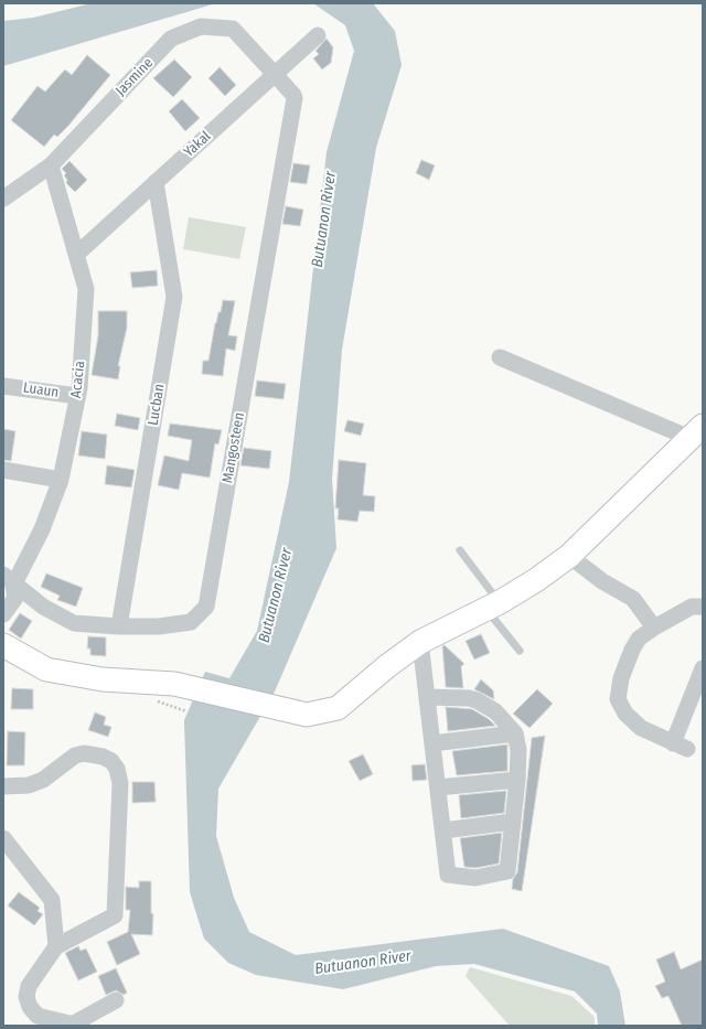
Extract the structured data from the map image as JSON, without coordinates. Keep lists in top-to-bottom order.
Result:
{
  "streets": {
    "street": [
      "Jasmine",
      "Yakal",
      "Acacia",
      "Luaun",
      "Lucban",
      "Mangosteen"
    ]
  },
  "crossings": [
    ["Jasmine", "Yakal"],
    ["Jasmine", "Acacia"],
    ["Jasmine", "Mangosteen"],
    ["Yakal", "Acacia"],
    ["Yakal", "Lucban"],
    ["Yakal", "Mangosteen"],
    ["Acacia", "Luaun"],
    ["Acacia", "Mangosteen"],
    ["Lucban", "Mangosteen"]
  ],
  "water": ["Butuanon River"]
}
